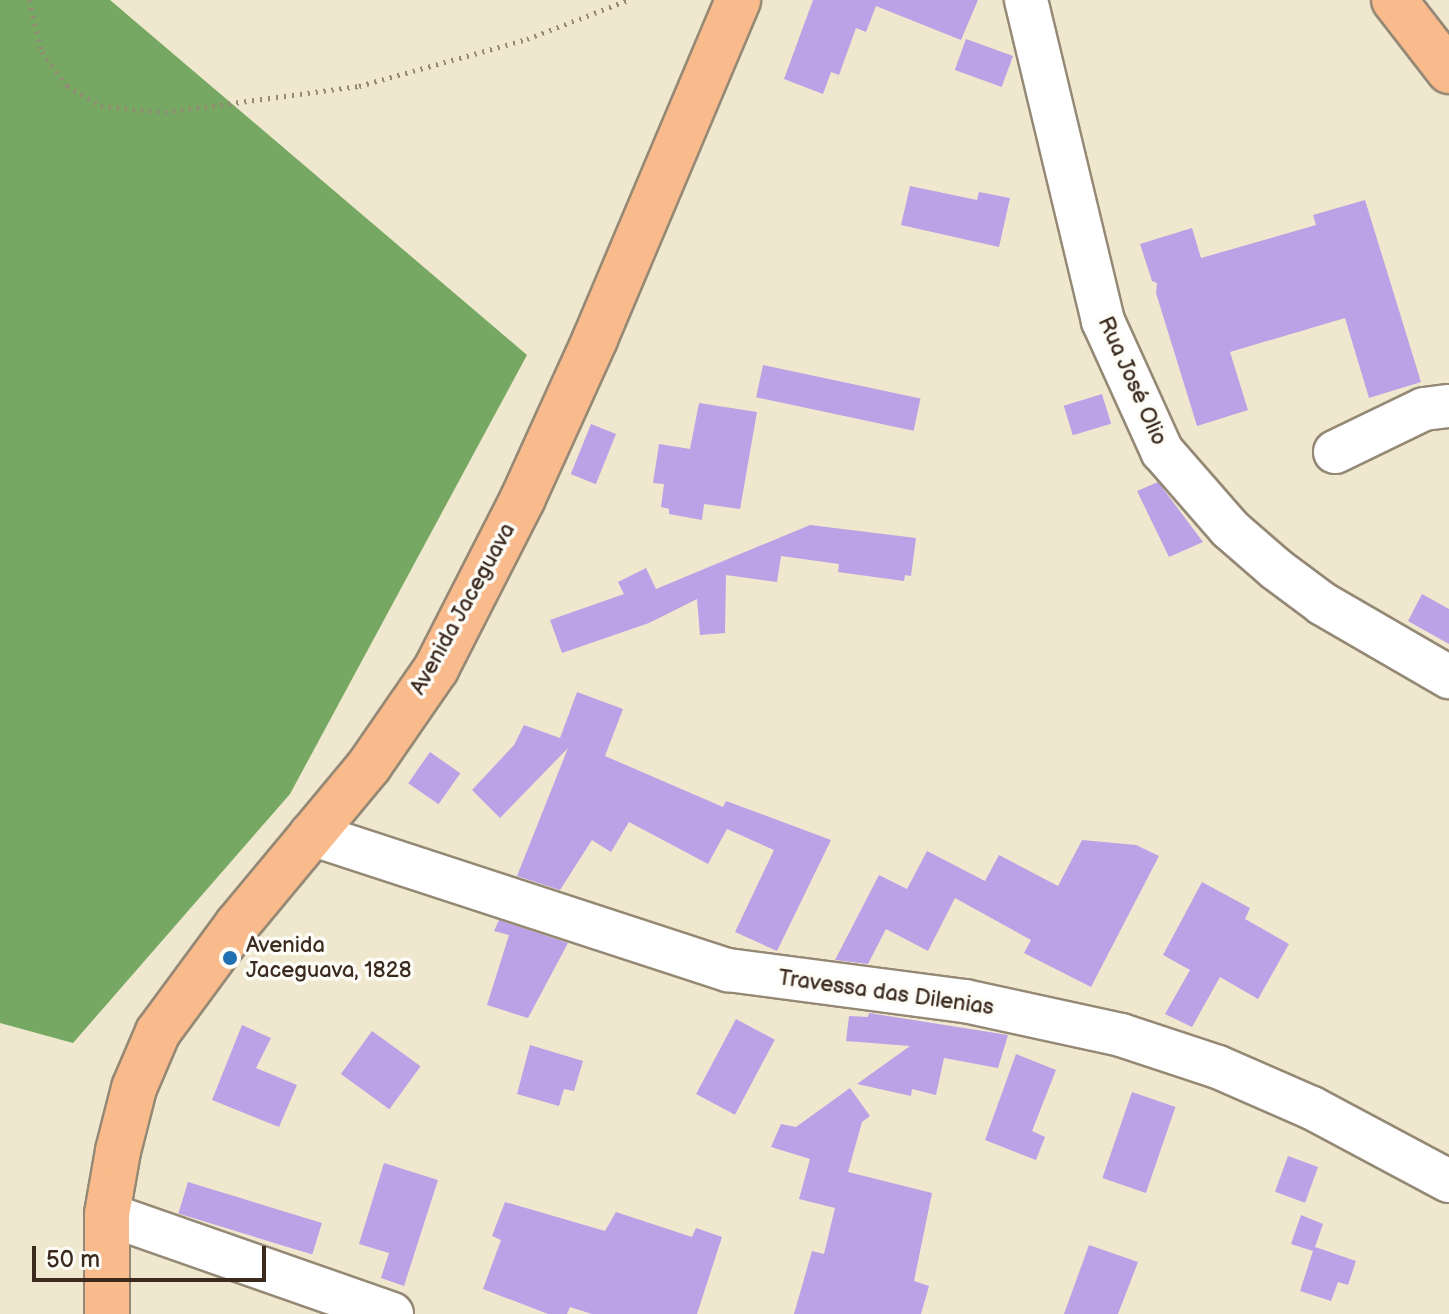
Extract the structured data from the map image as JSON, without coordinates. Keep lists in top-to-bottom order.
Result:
{
  "streets": {
    "main road": ["Avenida Jaceguava"],
    "street": ["Rua José Olio", "Travessa das Dilenias"]
  },
  "crossings": [
    ["Avenida Jaceguava", "Travessa das Dilenias"]
  ],
  "places": ["Avenida Jaceguava, 1828"],
  "scale_bar": "50 m"
}
